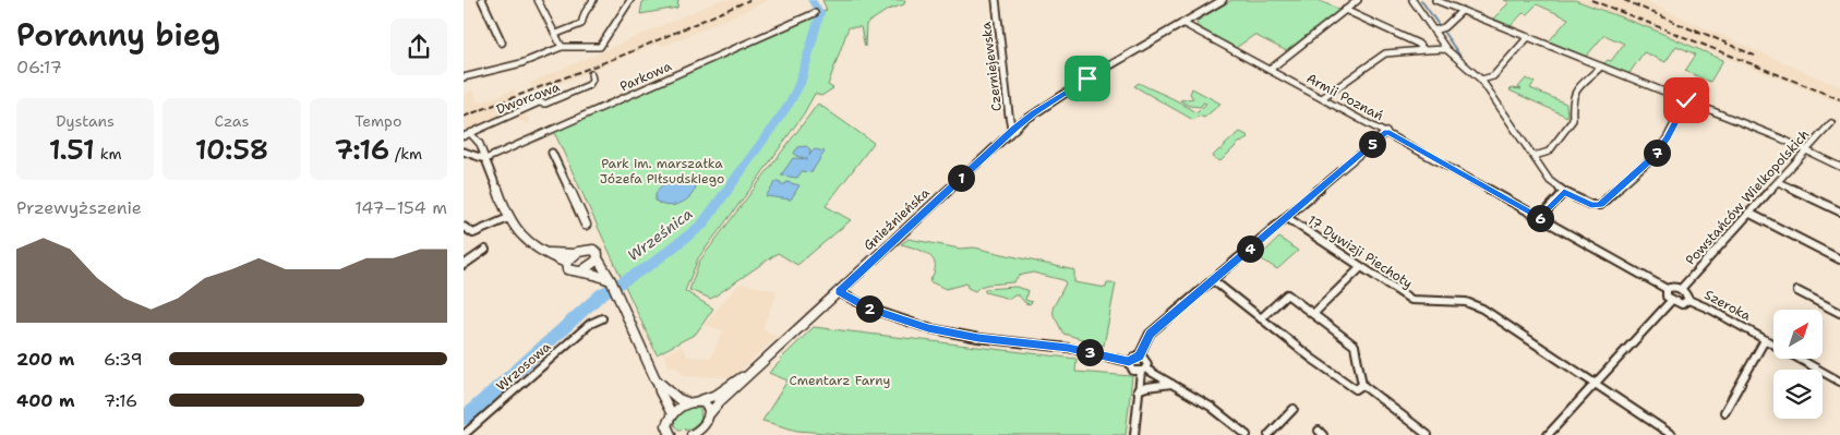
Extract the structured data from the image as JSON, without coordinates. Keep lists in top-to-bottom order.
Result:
{
  "streets": {
    "street": [
      "Czerniejewska",
      "Parkowa",
      "Armii Poznań",
      "Dworcowa",
      "Powstańców Wielkopolskich",
      "Gnieźnieńska",
      "17 Dywizji Piechoty",
      "Szeroka",
      "Wrzosowa"
    ]
  },
  "crossings": [
    ["Czerniejewska", "Gnieźnieńska"],
    ["Armii Poznań", "Powstańców Wielkopolskich"],
    ["Armii Poznań", "Gnieźnieńska"],
    ["Armii Poznań", "Szeroka"],
    ["Powstańców Wielkopolskich", "Szeroka"]
  ],
  "water": ["Wrześnica"],
  "parks": ["Park im. marszałka Józefa Piłsudskiego", "Cmentarz Farny"],
  "north": "top right",
  "page": {
    "heading": ["Poranny bieg", "06:17"],
    "stats": [
      ["Dystans", "1.51 km"],
      ["Czas", "10:58"],
      ["Tempo", "7:16 /km"]
    ],
    "pins": [
      "5",
      "7",
      "1",
      "6",
      "4",
      "2",
      "3"
    ],
    "chart": ["Przewyższenie", "147–154 m"],
    "list": [
      {
        "name": "200 m",
        "note": "6:39"
      },
      {
        "name": "400 m",
        "note": "7:16"
      }
    ]
  }
}
